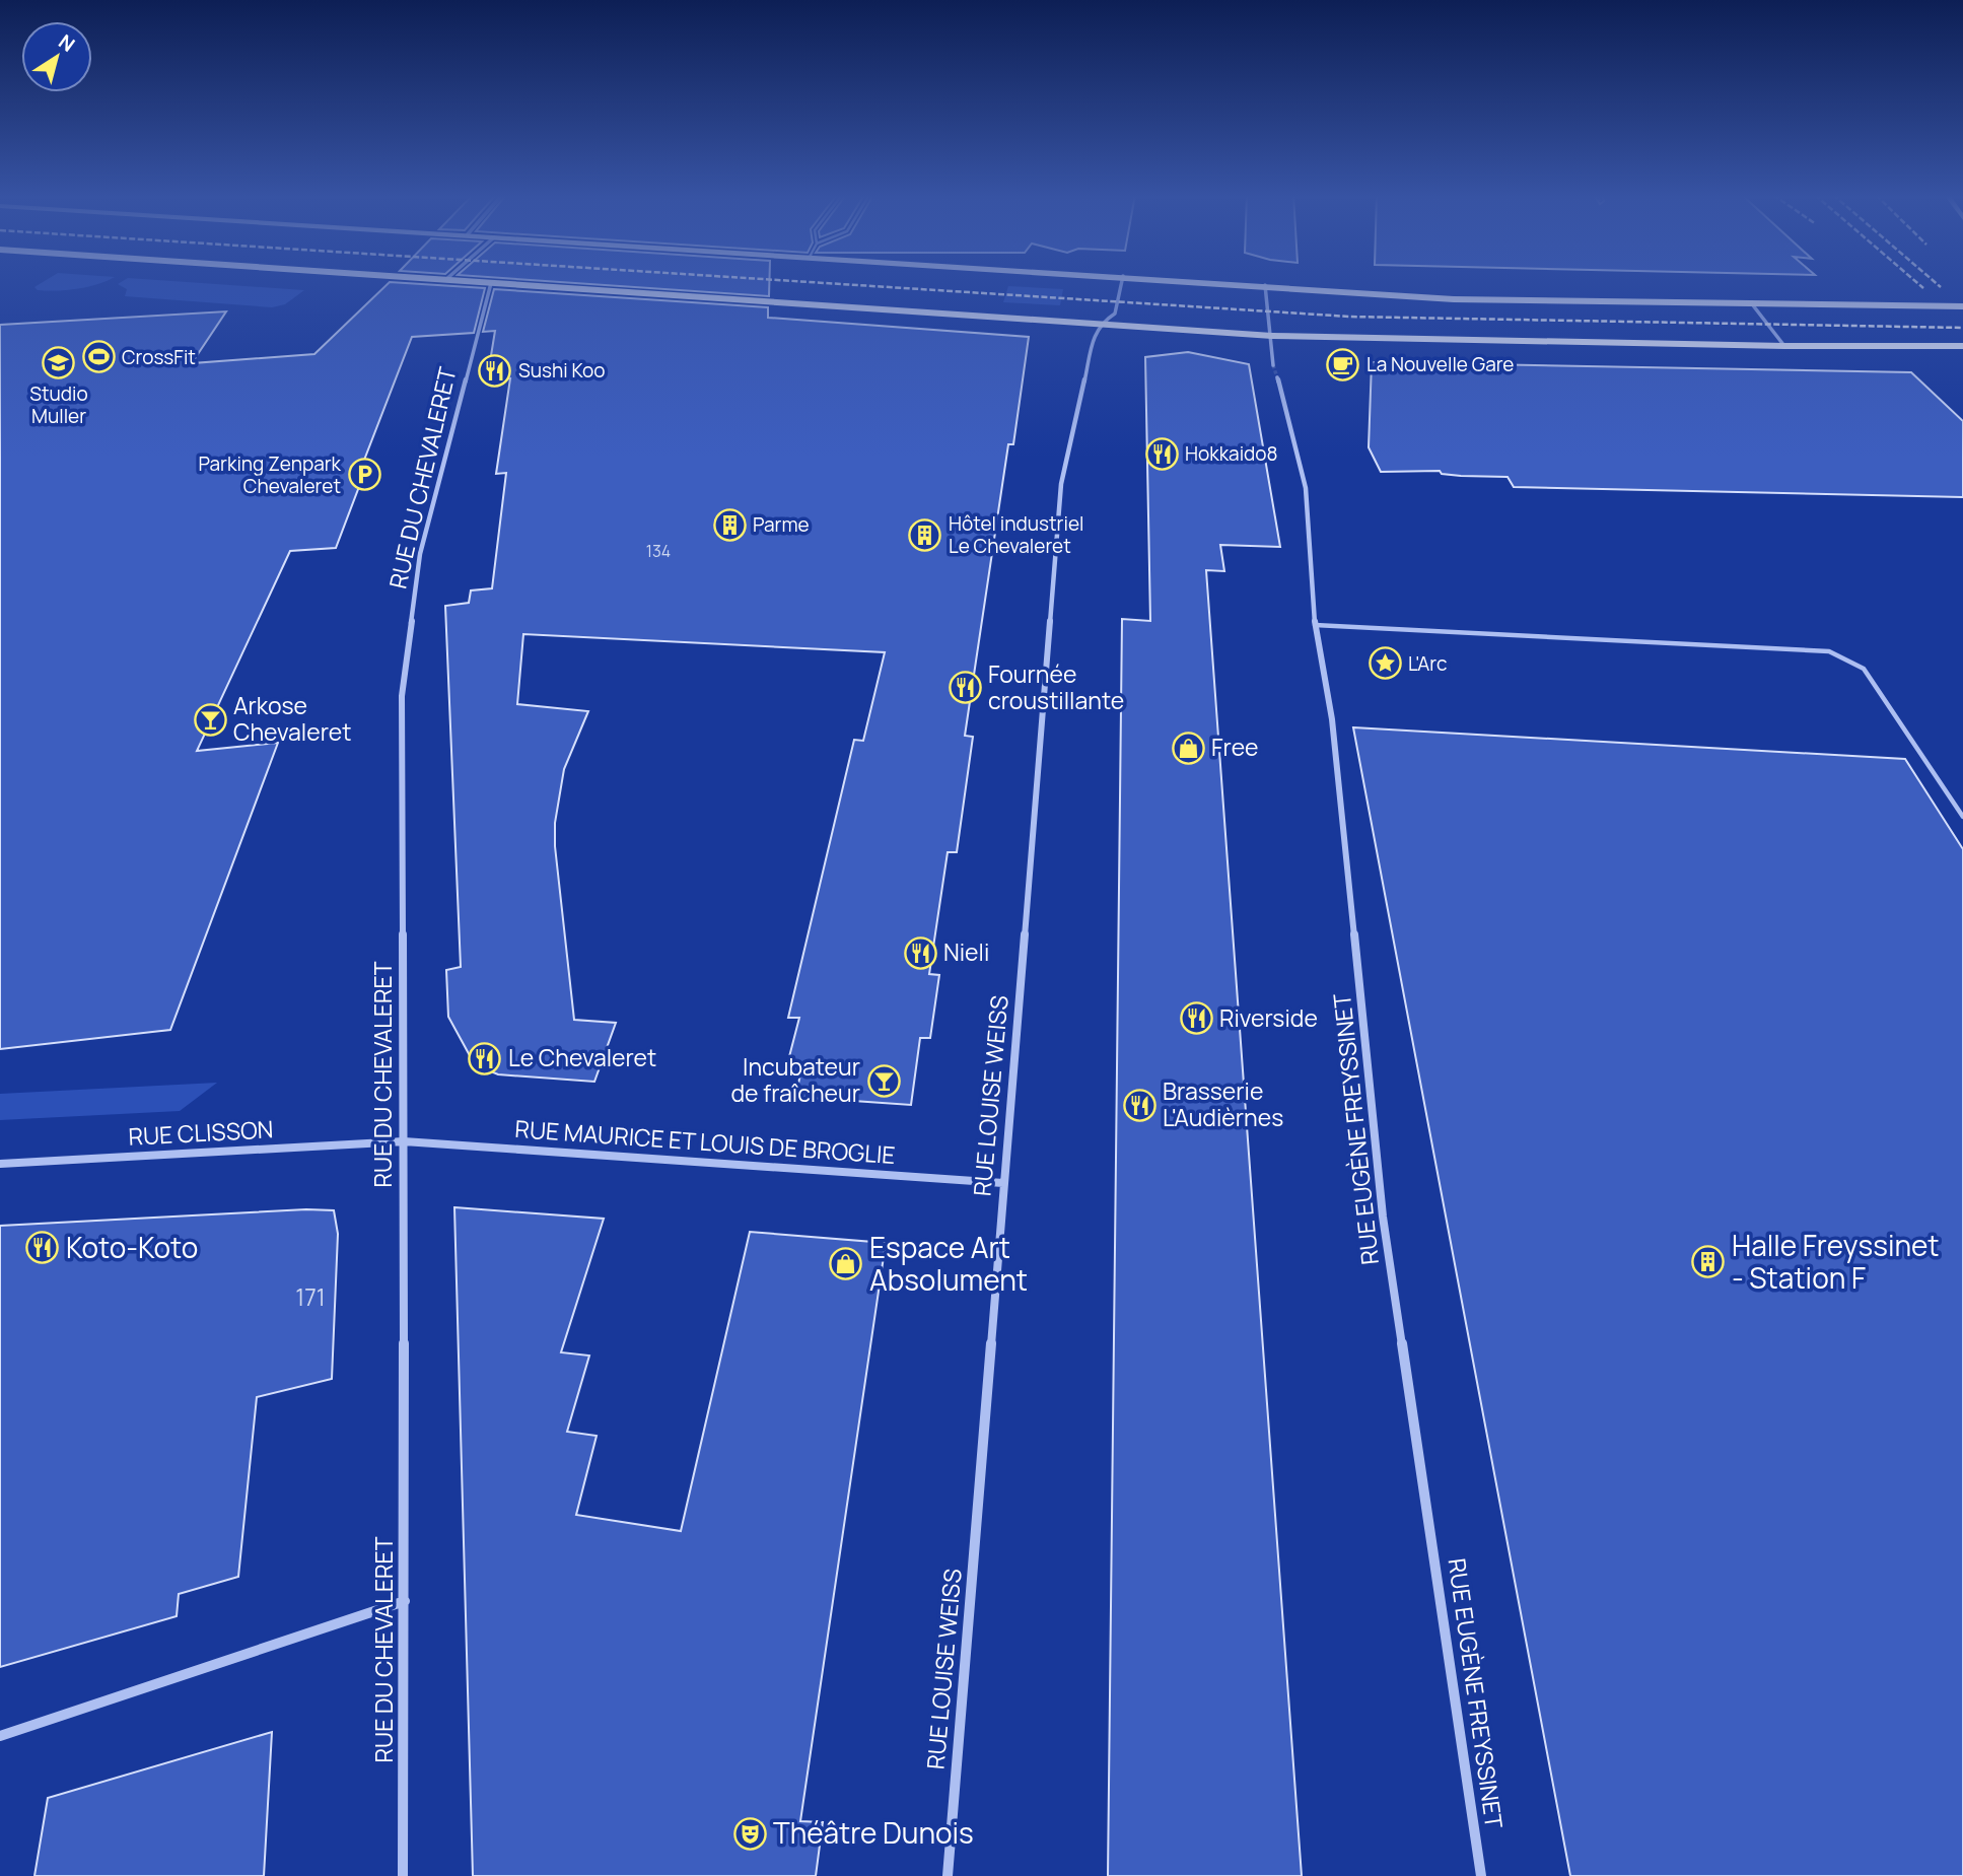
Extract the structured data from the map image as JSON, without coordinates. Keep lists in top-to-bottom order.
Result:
{
  "streets": {
    "street": [
      "RUE DU CHEVALERET",
      "RUE LOUISE WEISS",
      "RUE EUGÈNE FREYSSINET",
      "RUE CLISSON",
      "RUE MAURICE ET LOUIS DE BROGLIE"
    ]
  },
  "crossings": [
    ["RUE DU CHEVALERET", "RUE CLISSON"],
    ["RUE DU CHEVALERET", "RUE MAURICE ET LOUIS DE BROGLIE"],
    ["RUE LOUISE WEISS", "RUE MAURICE ET LOUIS DE BROGLIE"],
    ["RUE CLISSON", "RUE MAURICE ET LOUIS DE BROGLIE"]
  ],
  "places": {
    "sports": ["CrossFit"],
    "school or university": ["Studio Muller"],
    "cafe": ["La Nouvelle Gare"],
    "restaurant": [
      "Sushi Koo",
      "Hokkaido8",
      "Fournée croustillante",
      "Nieli",
      "Riverside",
      "Le Chevaleret",
      "Brasserie L'Audièrnes",
      "Koto-Koto"
    ],
    "parking": ["Parking Zenpark Chevaleret"],
    "building": ["Parme", "Hôtel industriel Le Chevaleret", "Halle Freyssinet - Station F"],
    "place": ["L'Arc"],
    "bar": ["Arkose Chevaleret", "Incubateur de fraîcheur"],
    "shop": ["Free", "Espace Art Absolument"],
    "theatre": ["Théâtre Dunois"]
  },
  "house_numbers": ["134", "171"],
  "north": "top right"
}
